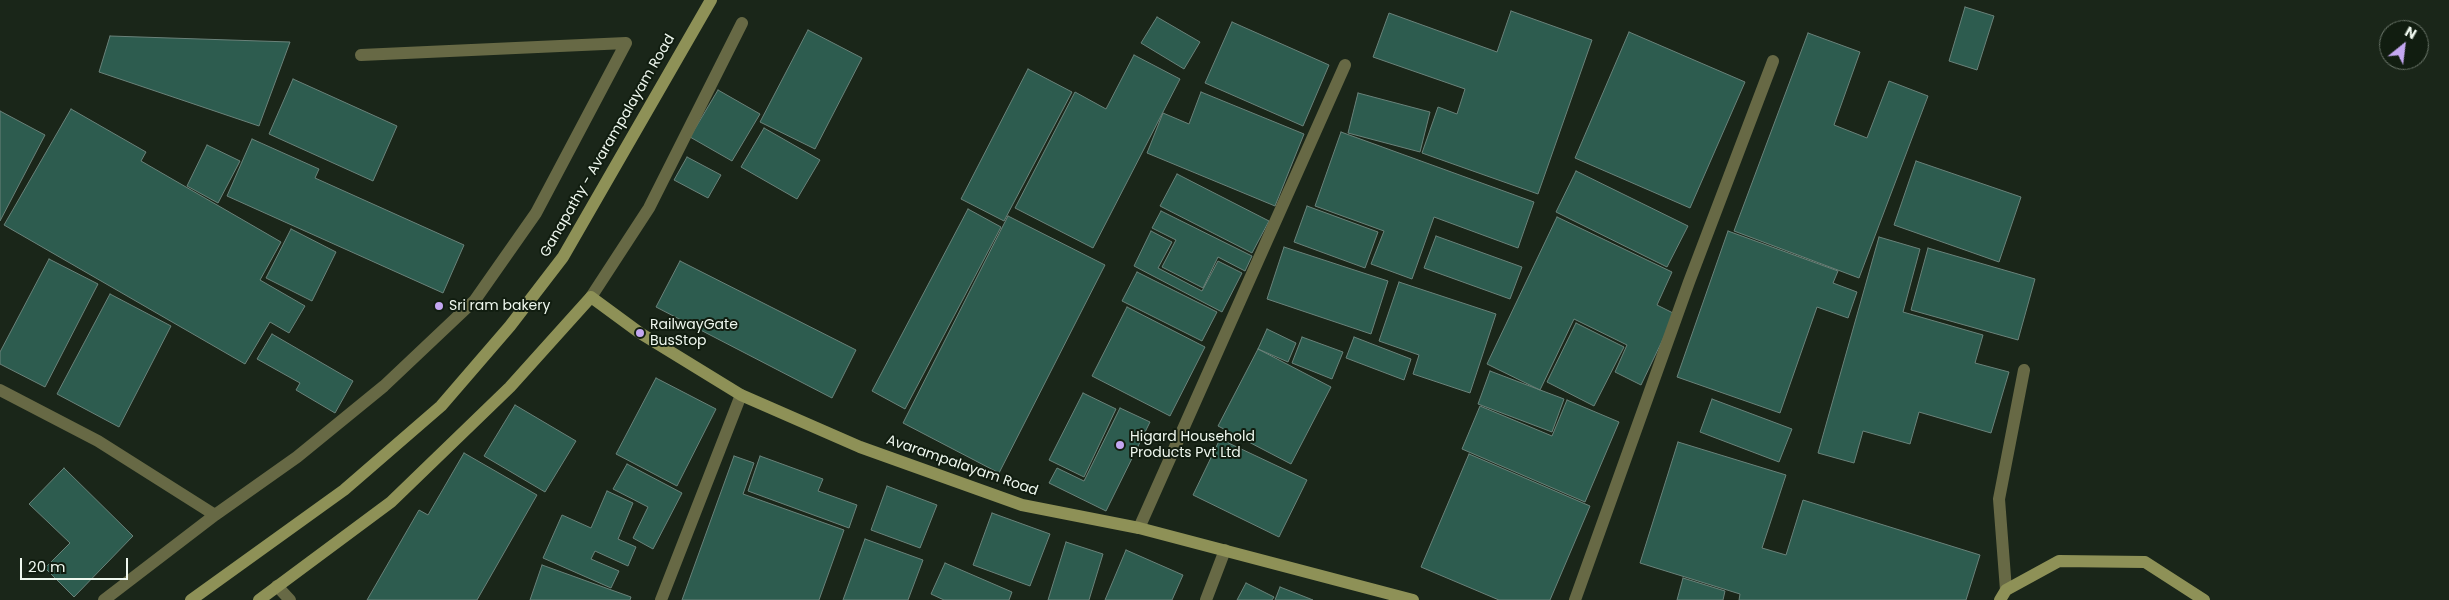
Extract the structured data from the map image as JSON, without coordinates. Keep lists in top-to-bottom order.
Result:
{
  "streets": {
    "street": ["Ganapathy - Avarampalayam Road", "Avarampalayam Road"]
  },
  "places": ["Sri ram bakery", "RailwayGate BusStop", "Higard Household Products Pvt Ltd"],
  "scale_bar": "20 m",
  "north": "top right"
}
